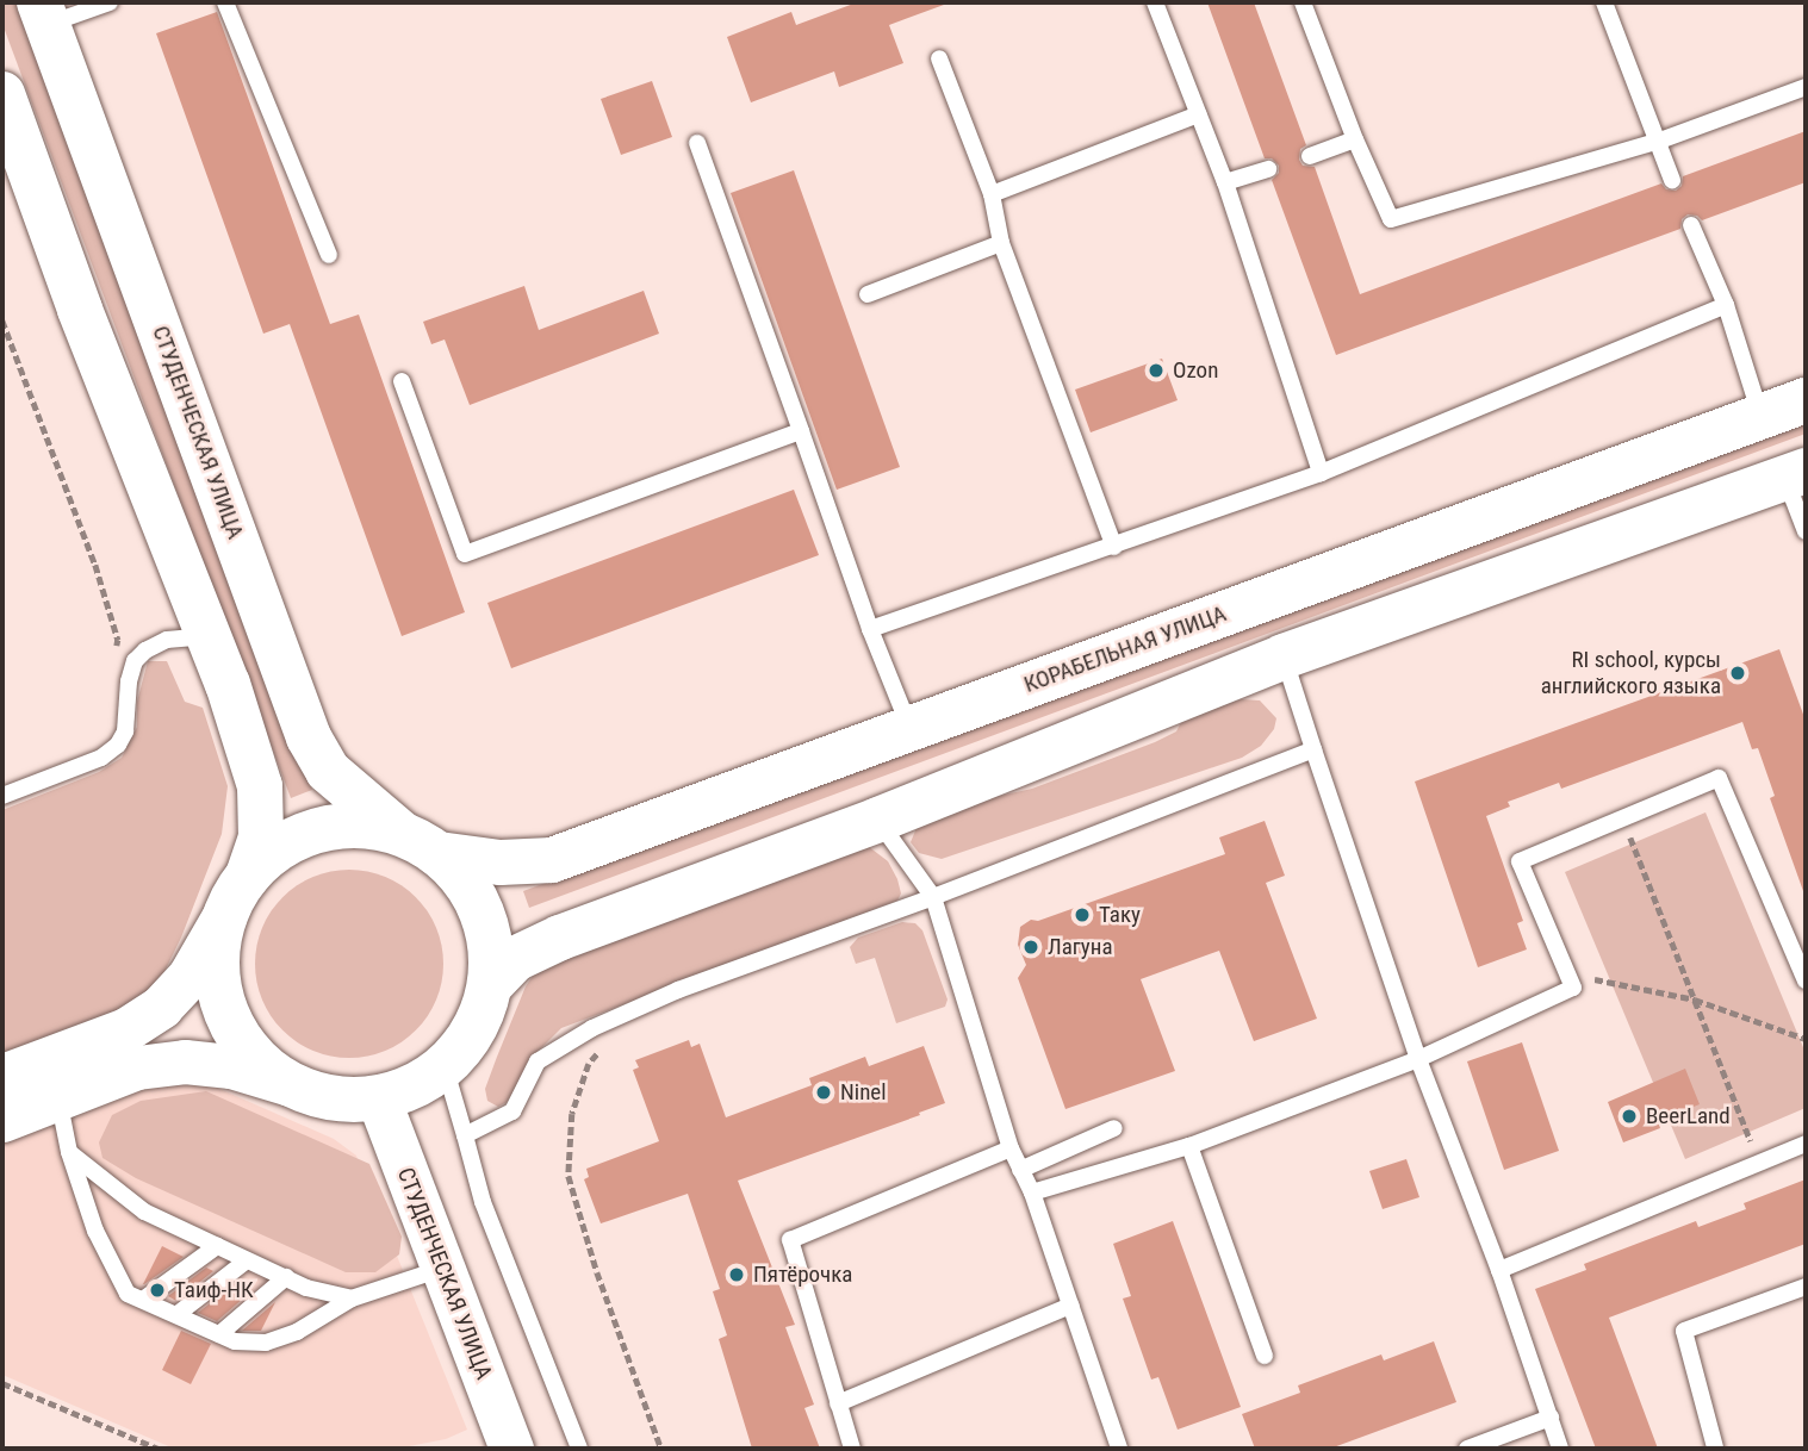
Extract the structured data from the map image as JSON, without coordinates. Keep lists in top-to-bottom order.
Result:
{
  "streets": {
    "main road": ["СТУДЕНЧЕСКАЯ УЛИЦА", "КОРАБЕЛЬНАЯ УЛИЦА"]
  },
  "crossings": [
    ["СТУДЕНЧЕСКАЯ УЛИЦА", "КОРАБЕЛЬНАЯ УЛИЦА"]
  ],
  "places": [
    "Ozon",
    "RI school, курсы английского языка",
    "Таку",
    "Лагуна",
    "Ninel",
    "BeerLand",
    "Пятёрочка",
    "Таиф-НК"
  ]
}
